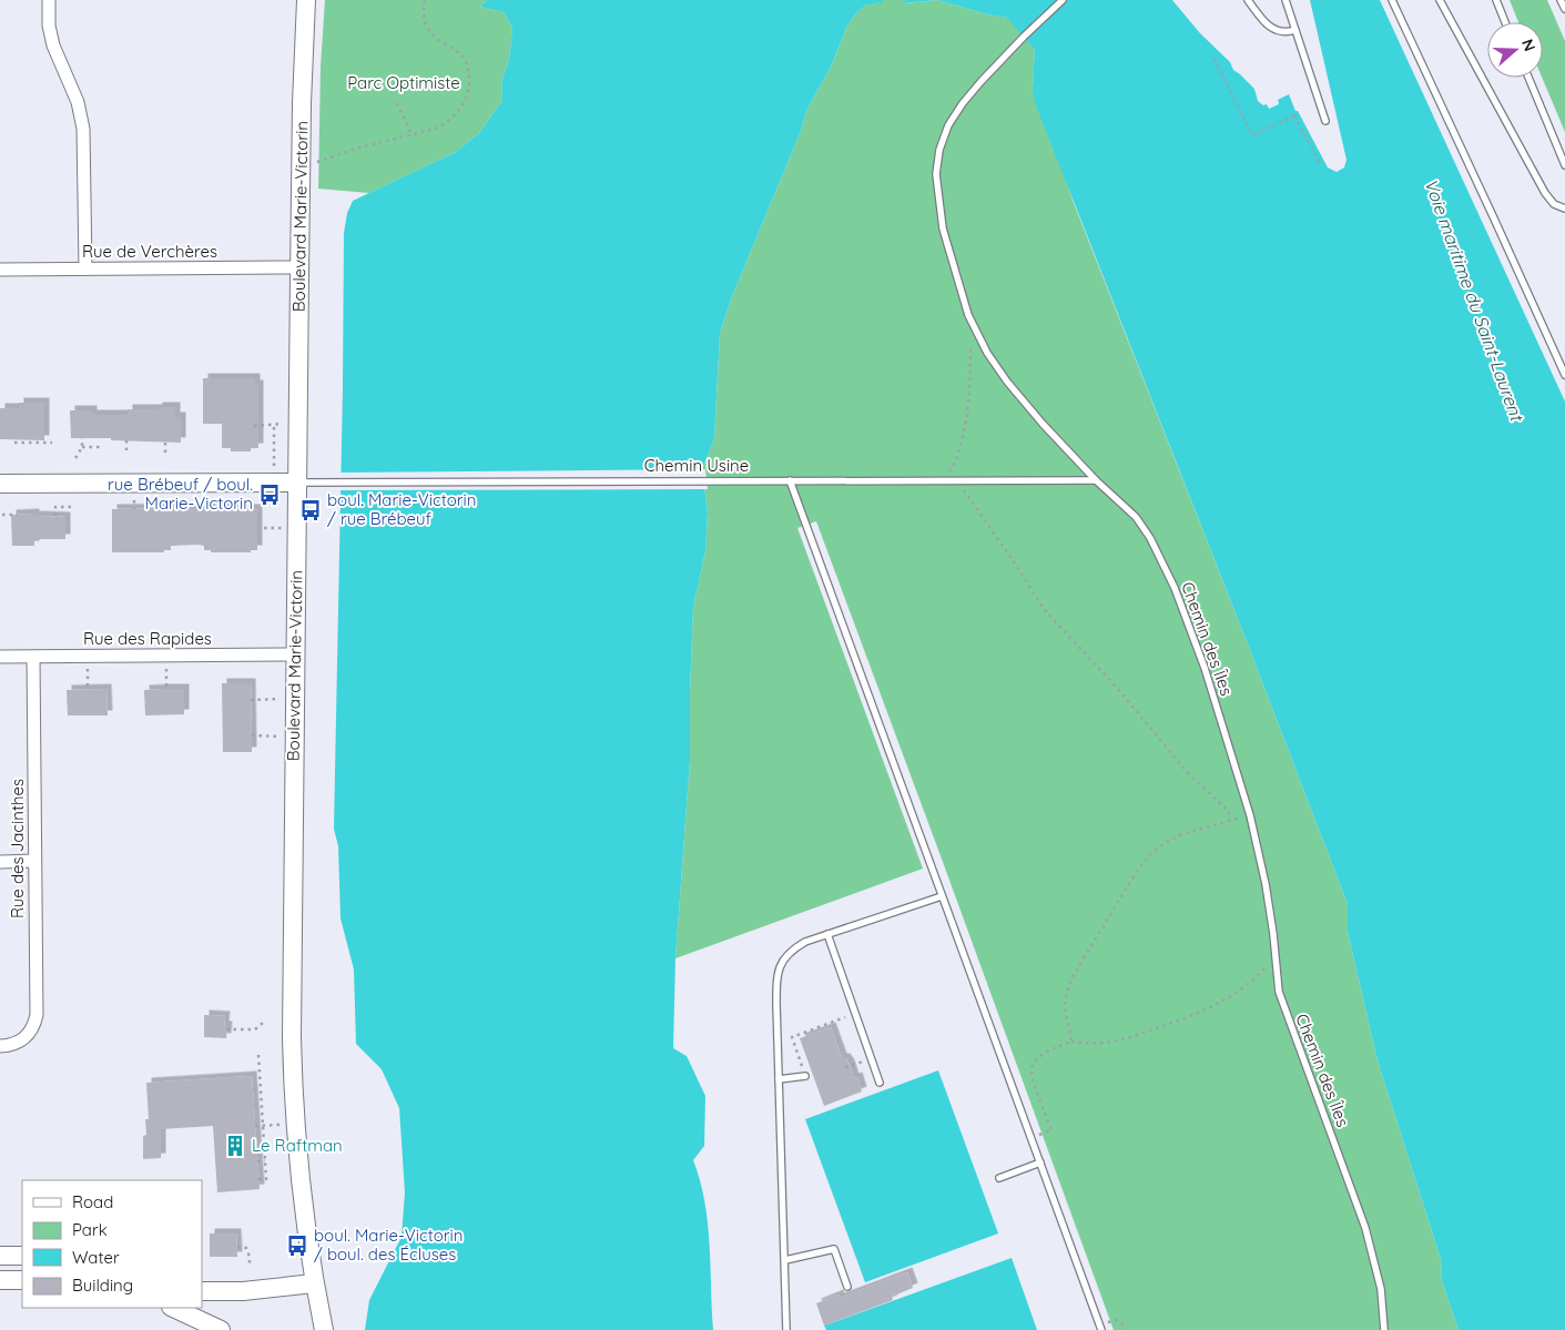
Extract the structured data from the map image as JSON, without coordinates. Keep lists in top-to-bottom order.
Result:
{
  "streets": {
    "street": [
      "Boulevard Marie-Victorin",
      "Rue de Verchères",
      "Rue des Rapides",
      "Rue des Jacinthes"
    ],
    "lane": ["Chemin Usine", "Chemin des Îles"]
  },
  "crossings": [
    ["Boulevard Marie-Victorin", "Rue de Verchères"],
    ["Boulevard Marie-Victorin", "Chemin Usine"],
    ["Boulevard Marie-Victorin", "Rue des Rapides"],
    ["Chemin Usine", "Chemin des Îles"],
    ["Rue des Rapides", "Rue des Jacinthes"]
  ],
  "water": ["Voie maritime du Saint-Laurent"],
  "parks": ["Parc Optimiste"],
  "places": {
    "bus stop": ["rue Brébeuf / boul. Marie-Victorin", "boul. Marie-Victorin / rue Brébeuf", "boul. Marie-Victorin / boul. des Écluses"],
    "building": ["Le Raftman"]
  },
  "legend": [
    "Road",
    "Park",
    "Water",
    "Building"
  ],
  "north": "right"
}
